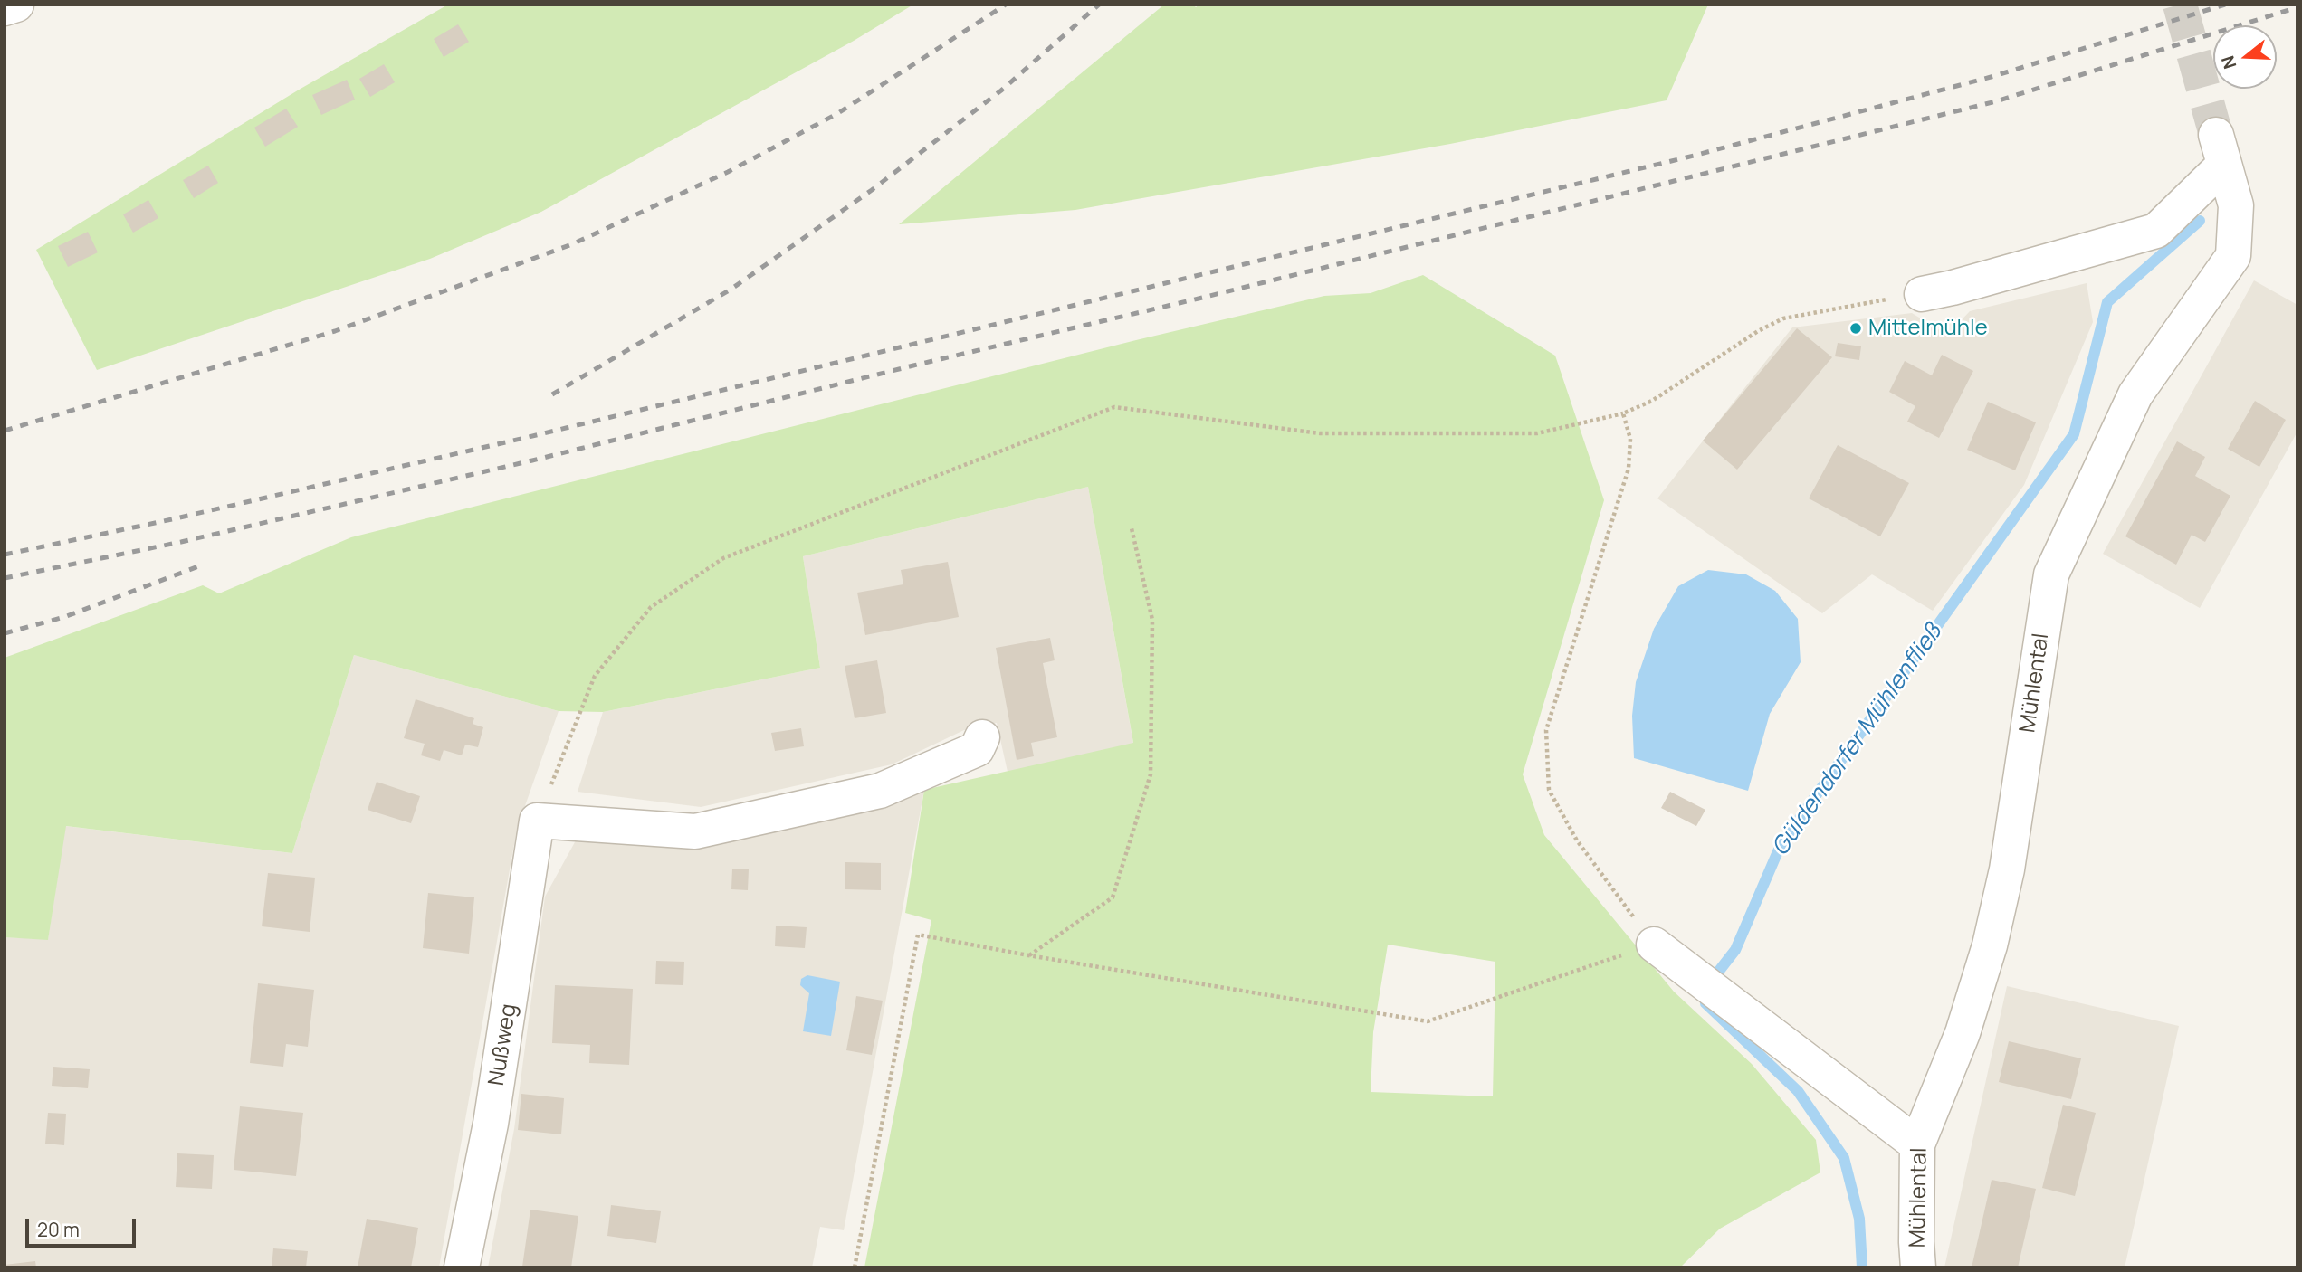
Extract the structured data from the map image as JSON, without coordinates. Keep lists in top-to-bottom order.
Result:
{
  "streets": {
    "street": ["Mühlental", "Nußweg"]
  },
  "water": ["Güldendorfer Mühlenfließ"],
  "places": ["Mittelmühle"],
  "scale_bar": "20 m",
  "north": "left"
}
